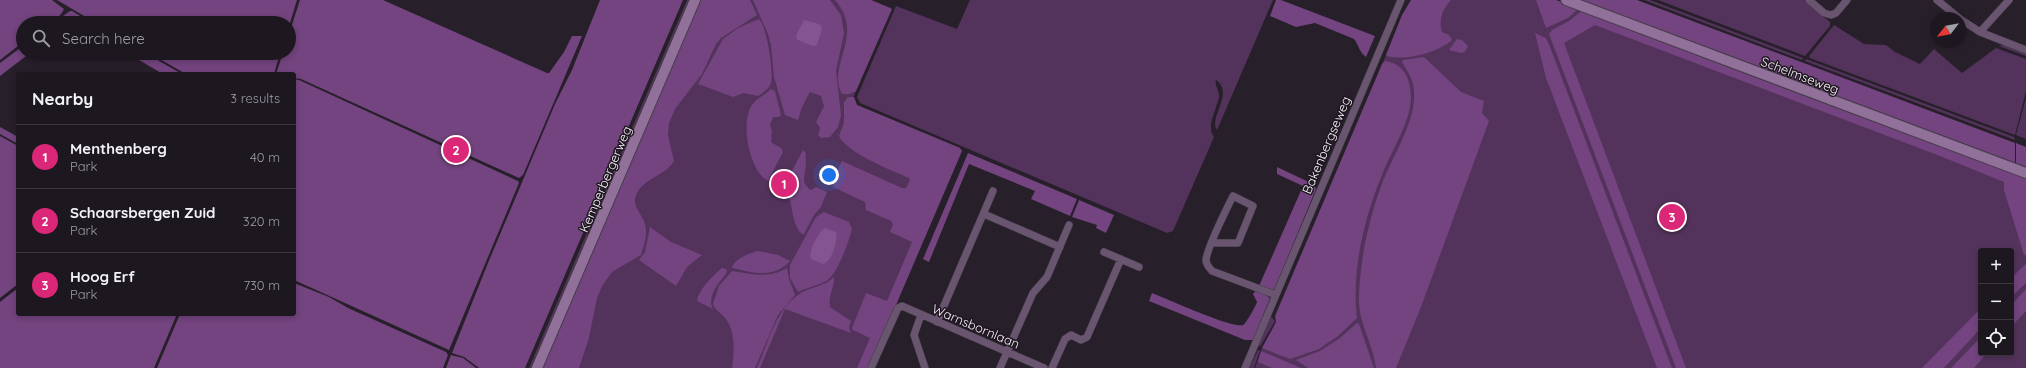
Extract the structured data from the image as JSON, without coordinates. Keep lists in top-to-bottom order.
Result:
{
  "streets": {
    "main road": ["Schelmseweg", "Kemperbergerweg"],
    "street": ["Bakenbergseweg", "Warnsbornlaan"]
  },
  "north": "bottom left",
  "page": {
    "search": "Search here",
    "heading": ["Nearby", "3 results"],
    "list": [
      {
        "mark": "1",
        "name": "Menthenberg",
        "note": "Park",
        "value": "40 m"
      },
      {
        "mark": "2",
        "name": "Schaarsbergen Zuid",
        "note": "Park",
        "value": "320 m"
      },
      {
        "mark": "3",
        "name": "Hoog Erf",
        "note": "Park",
        "value": "730 m"
      }
    ],
    "pins": ["2", "1", "3"],
    "map_buttons": ["+", "−"]
  }
}
